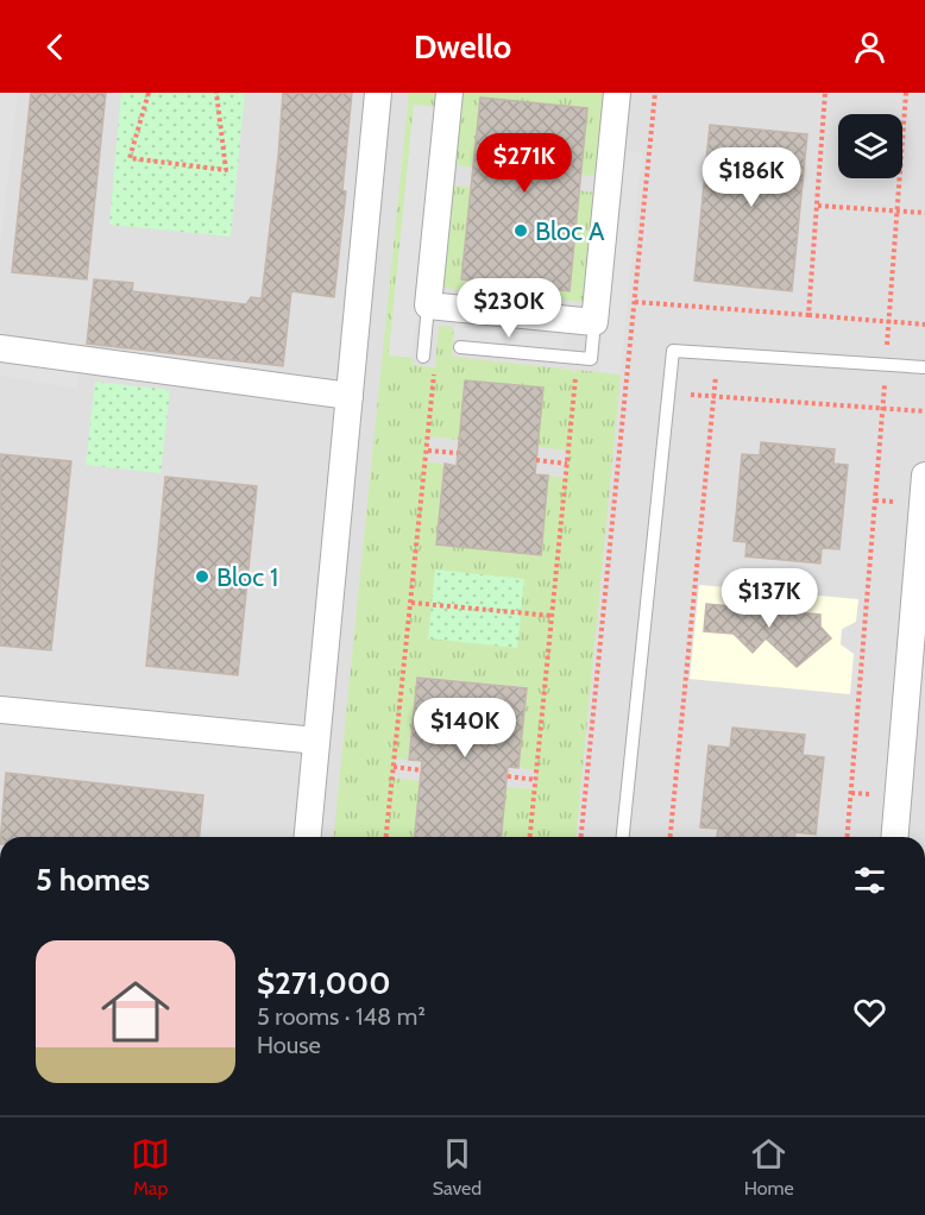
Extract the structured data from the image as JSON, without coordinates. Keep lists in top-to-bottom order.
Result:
{
  "places": ["Bloc A", "Bloc 1"],
  "page": {
    "header": "Dwello",
    "price": [
      "$271K",
      "$186K",
      "$230K",
      "$137K",
      "$140K"
    ],
    "heading": "5 homes",
    "list": [
      {
        "name": "$271,000",
        "note": "5 rooms · 148 m² · House"
      }
    ],
    "tabs": ["Map", "Saved", "Home"]
  }
}
